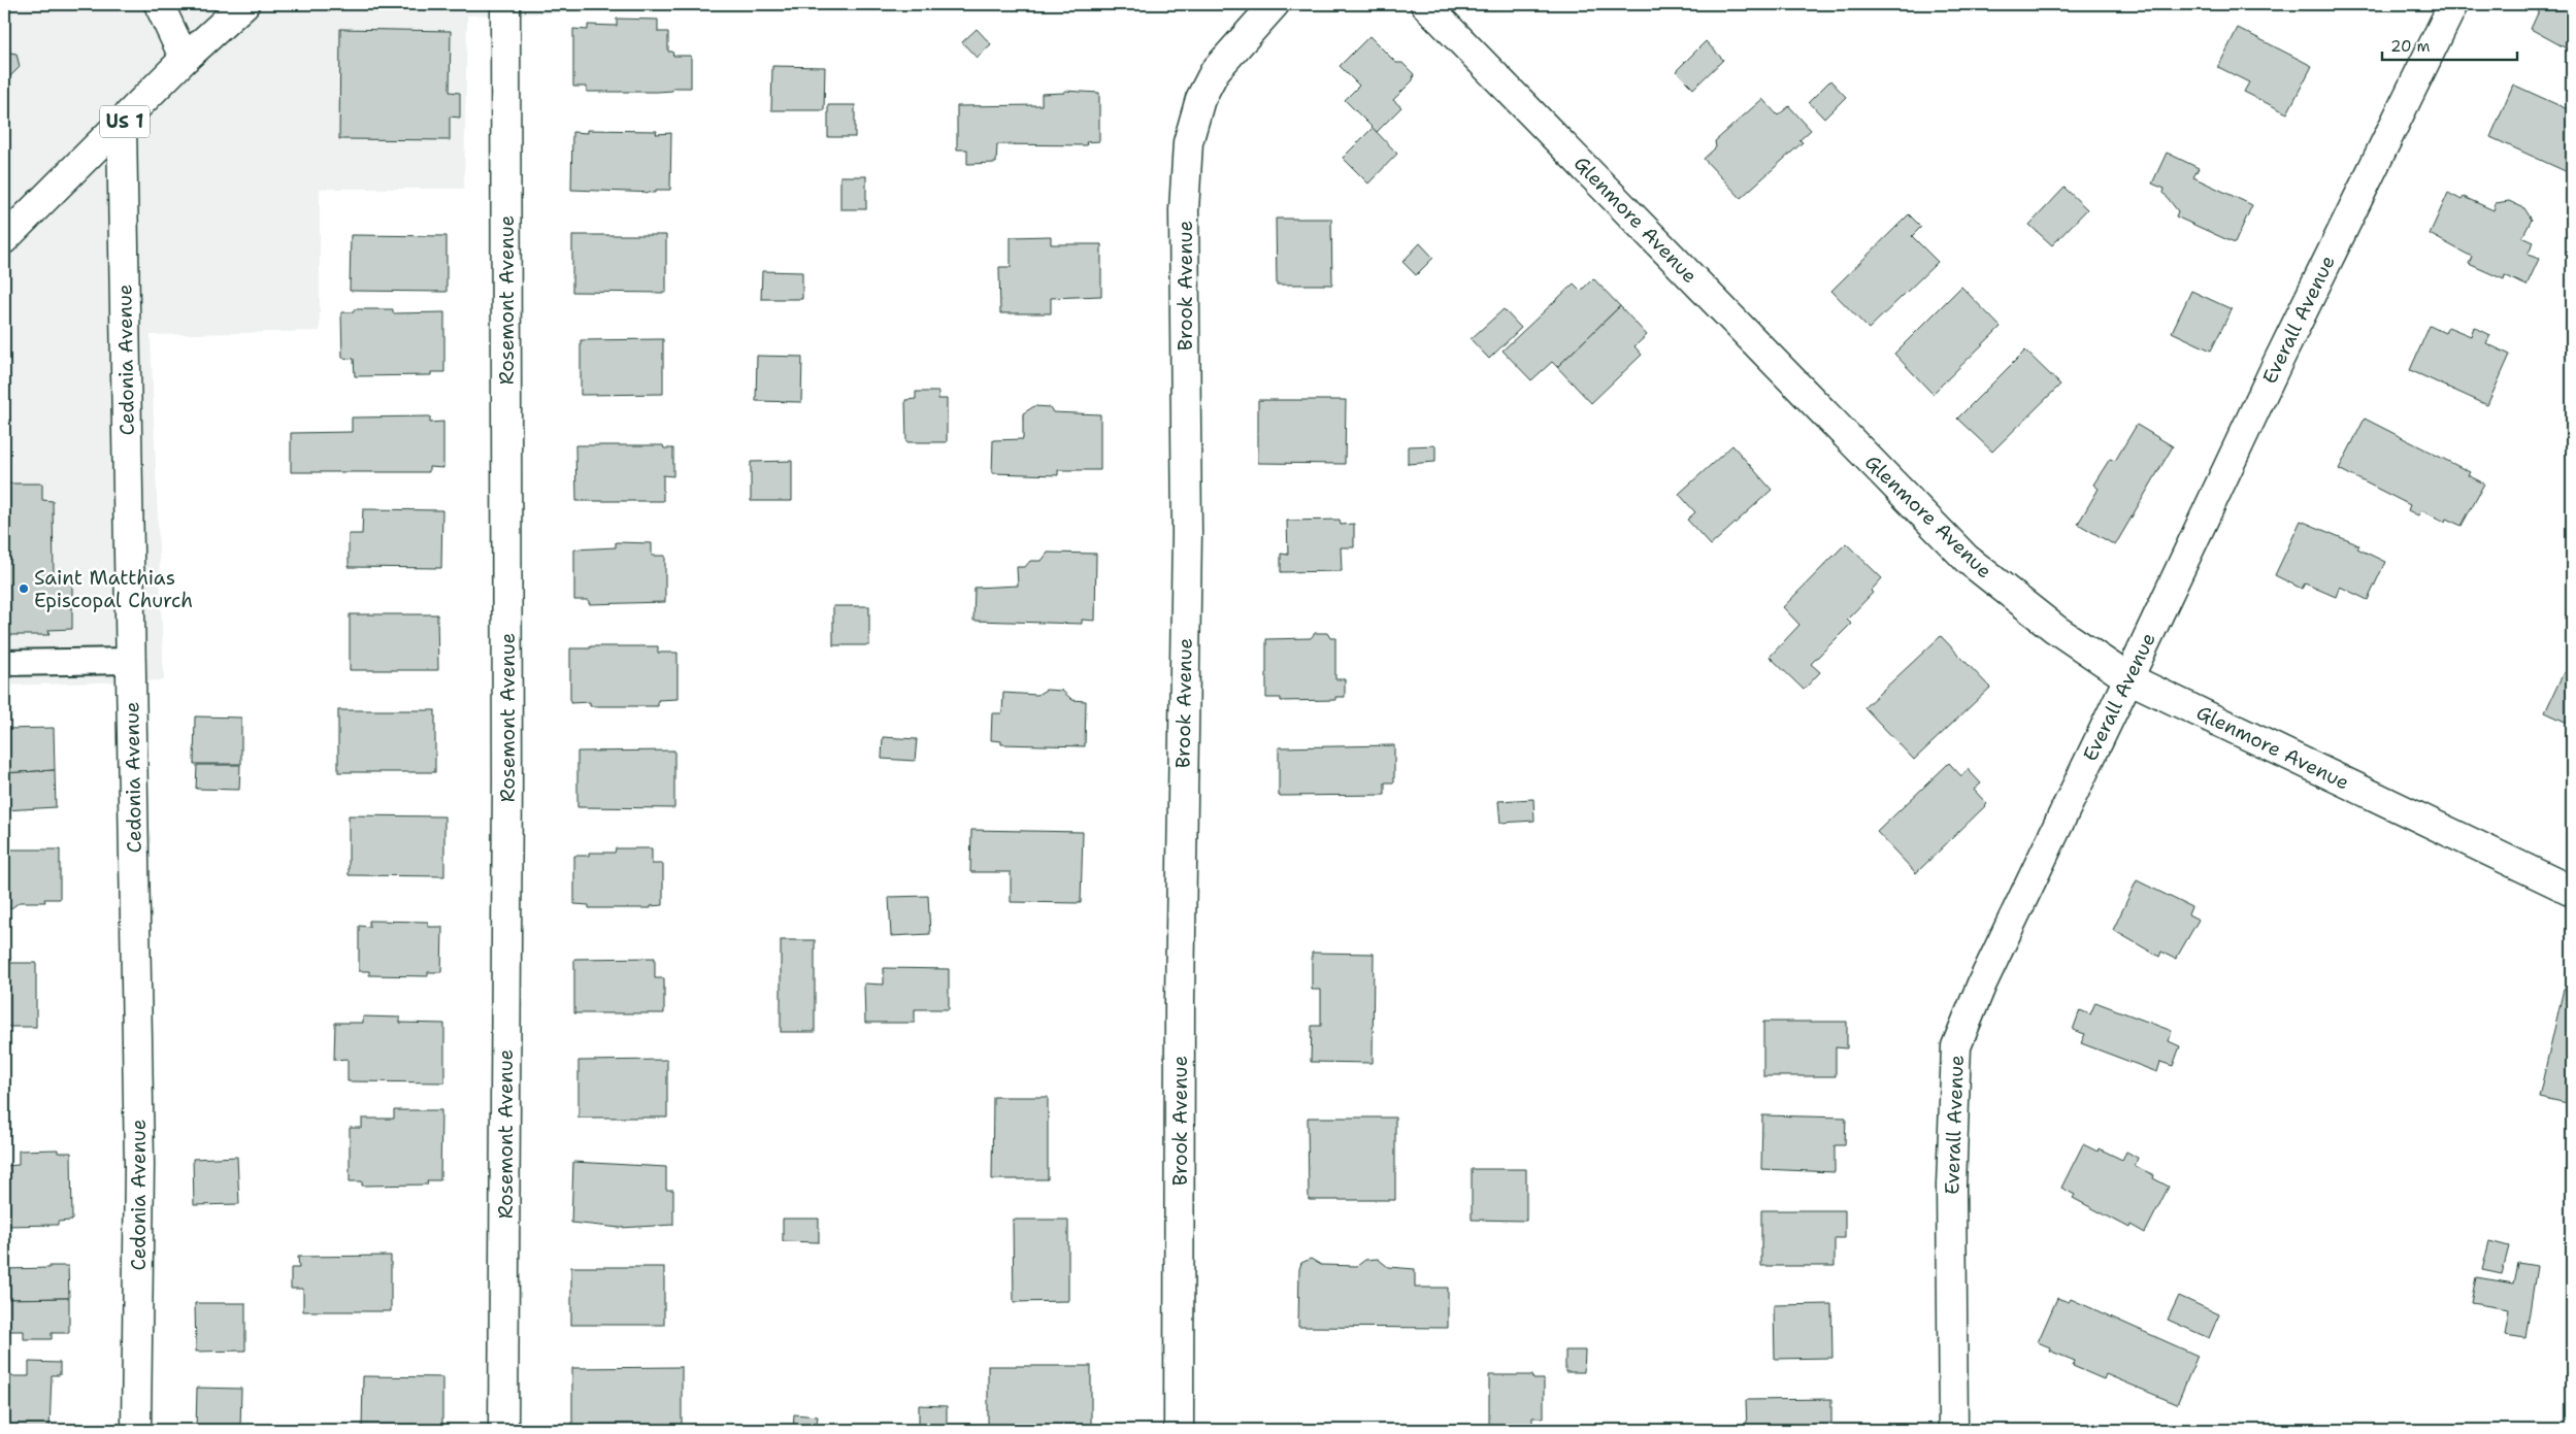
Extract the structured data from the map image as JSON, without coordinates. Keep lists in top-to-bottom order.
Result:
{
  "streets": {
    "street": [
      "US 1",
      "Glenmore Avenue",
      "Brook Avenue",
      "Rosemont Avenue",
      "Everall Avenue",
      "Cedonia Avenue"
    ]
  },
  "crossings": [
    ["US 1", "Cedonia Avenue"],
    ["Glenmore Avenue", "Everall Avenue"]
  ],
  "places": ["Saint Matthias Episcopal Church"],
  "scale_bar": "20 m"
}
